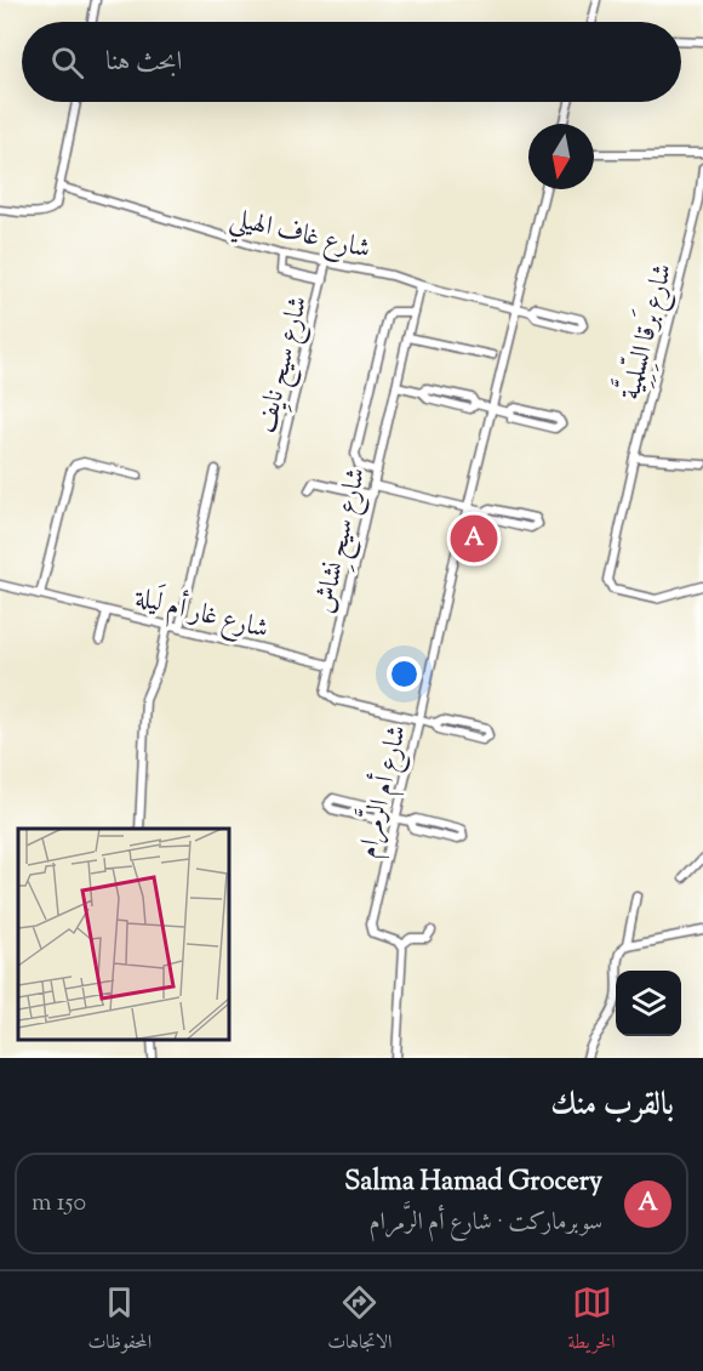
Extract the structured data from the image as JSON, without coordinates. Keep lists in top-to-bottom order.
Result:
{
  "streets": {
    "street": [
      "شارع غاف الهيلي",
      "شارع بَرقا السِّلِمِيَّة",
      "شارع سيح نايِف",
      "شارع سيح نِشاش",
      "شارع غار أم لَيلة",
      "شارع أم الرَّمرام"
    ]
  },
  "crossings": [
    ["شارع غاف الهيلي", "شارع سيح نايِف"],
    ["شارع غاف الهيلي", "شارع سيح نِشاش"],
    ["شارع غاف الهيلي", "شارع أم الرَّمرام"],
    ["شارع سيح نِشاش", "شارع غار أم لَيلة"],
    ["شارع سيح نِشاش", "شارع أم الرَّمرام"]
  ],
  "north": "bottom",
  "page": {
    "search": "ابحث هنا",
    "pins": "A",
    "heading": "بالقرب منك",
    "list": [
      {
        "mark": "A",
        "name": "Salma Hamad Grocery",
        "note": "سوبرماركت · شارع أم الرَّمرام",
        "value": "150 m"
      }
    ],
    "nav": ["الخريطة", "الاتجاهات", "المحفوظات"]
  }
}
